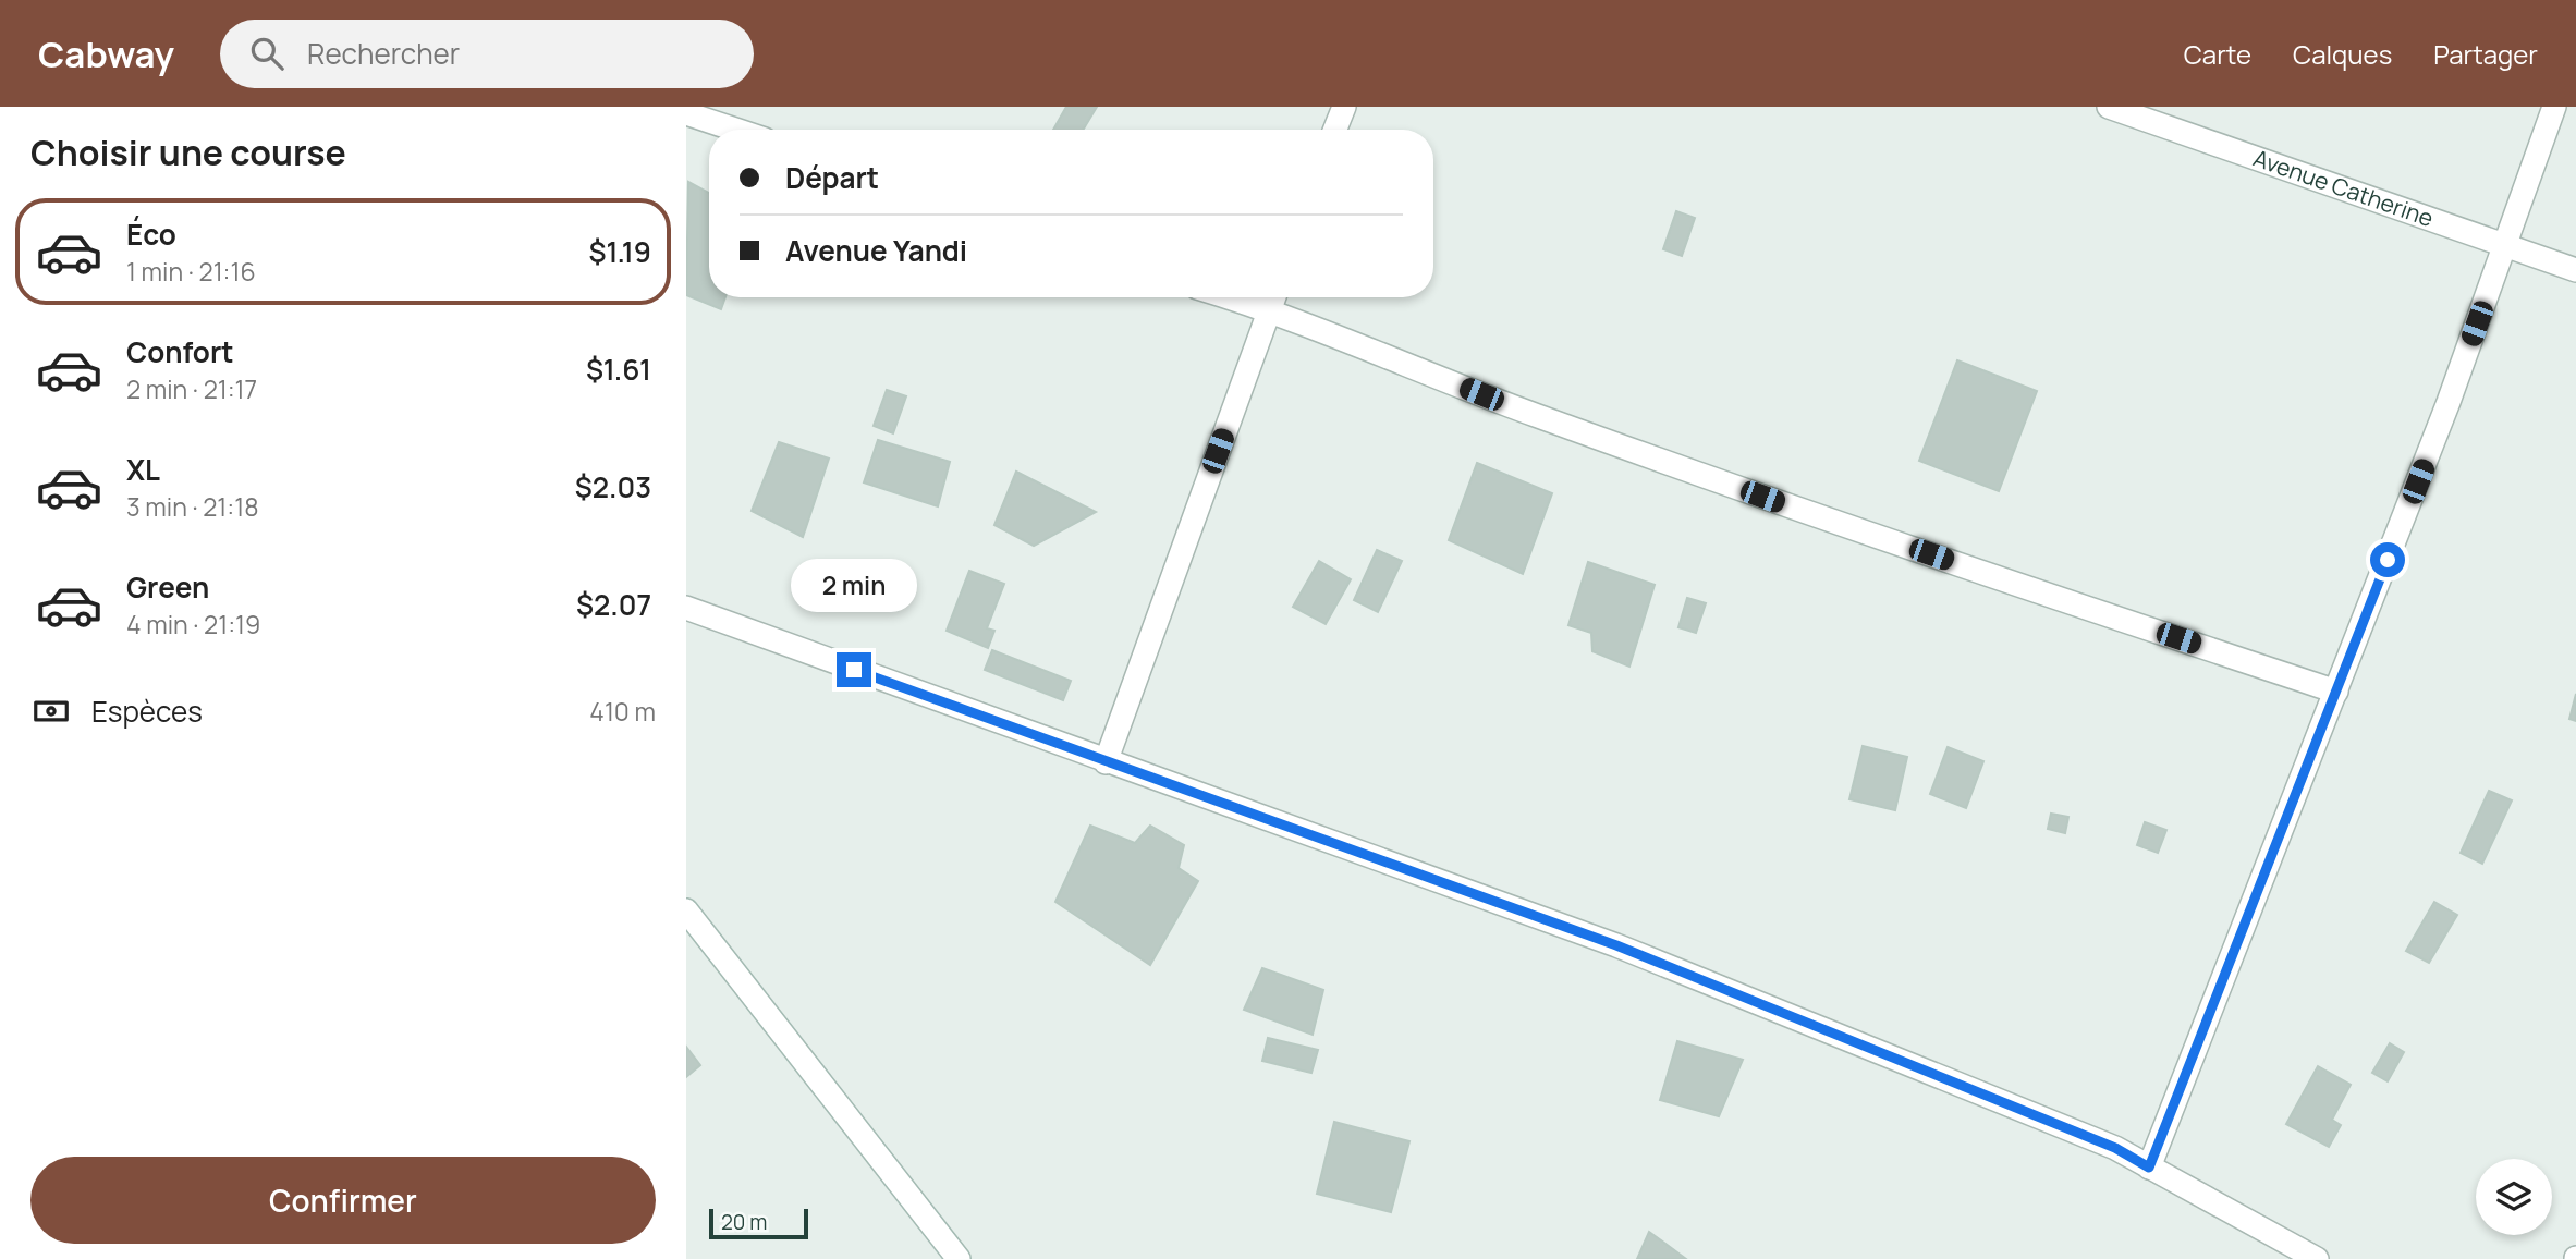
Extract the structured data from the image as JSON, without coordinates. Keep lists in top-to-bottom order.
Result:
{
  "streets": {
    "street": ["Avenue Catherine"]
  },
  "scale_bar": "20 m",
  "page": {
    "header": "Cabway",
    "search": "Rechercher",
    "nav": ["Carte", "Calques", "Partager"],
    "heading": "Choisir une course",
    "banner": ["Départ", "Avenue Yandi"],
    "list": [
      {
        "name": "Éco",
        "note": "1 min · 21:16",
        "value": "$1.19"
      },
      {
        "name": "Confort",
        "note": "2 min · 21:17",
        "value": "$1.61"
      },
      {
        "name": "XL",
        "note": "3 min · 21:18",
        "value": "$2.03"
      },
      {
        "name": "Green",
        "note": "4 min · 21:19",
        "value": "$2.07"
      }
    ],
    "bubble": "2 min",
    "pay": ["Espèces", "410 m"],
    "buttons": "Confirmer",
    "scale": "20 m"
  }
}
